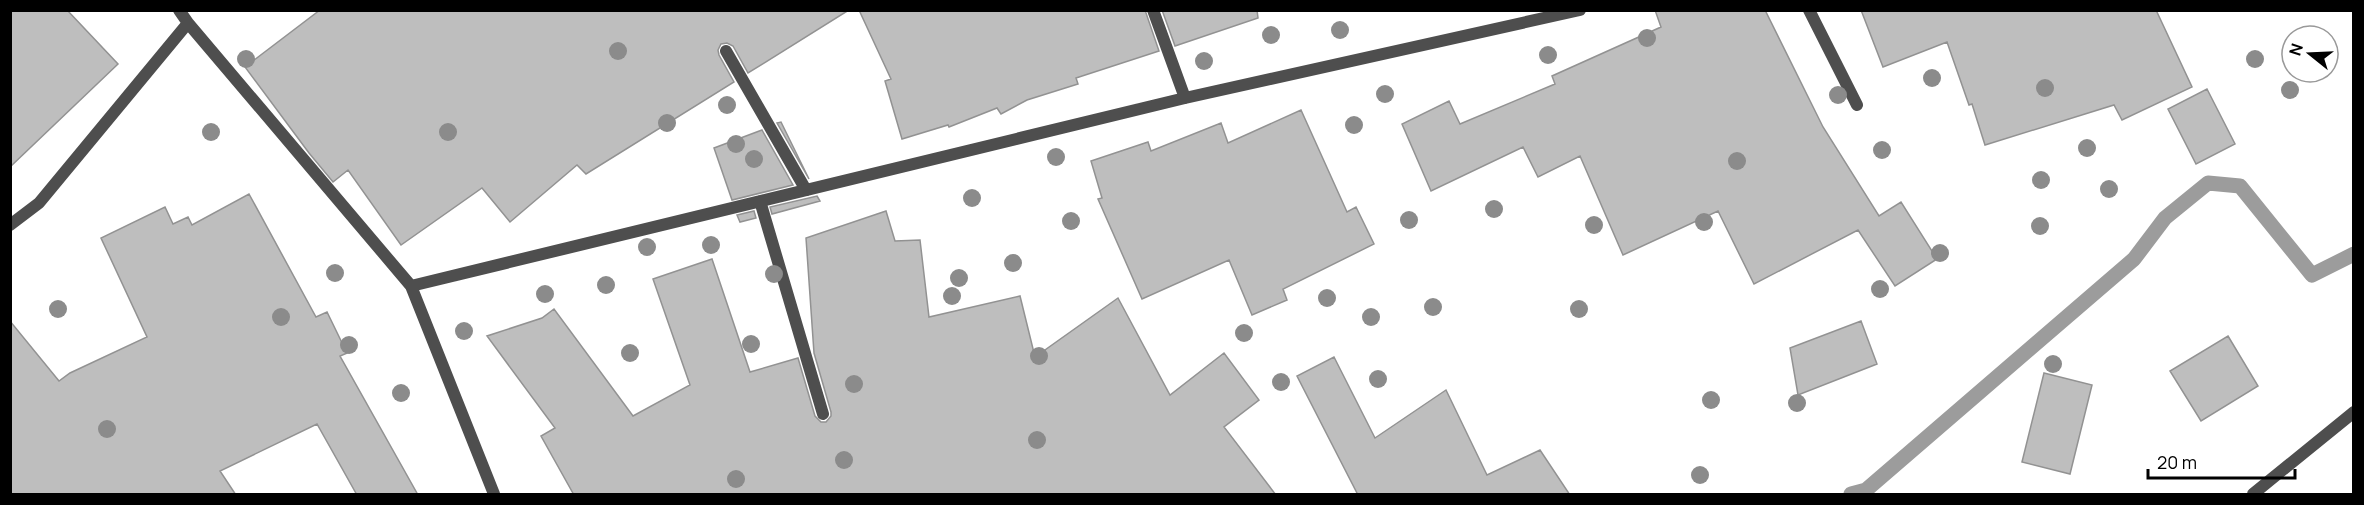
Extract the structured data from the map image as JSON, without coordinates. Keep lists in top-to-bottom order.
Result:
{
  "scale_bar": "20 m",
  "north": "left"
}
